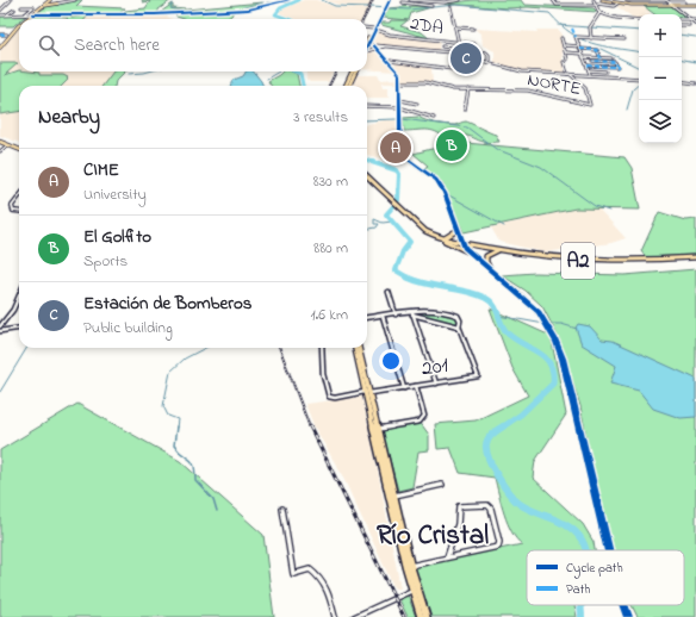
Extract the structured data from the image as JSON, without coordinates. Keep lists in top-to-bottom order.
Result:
{
  "streets": {
    "highway": ["A2"],
    "street": ["2DA", "NORTE", "201"]
  },
  "districts": ["Río Cristal"],
  "legend": ["Cycle path", "Path"],
  "page": {
    "map_buttons": ["+", "−"],
    "search": "Search here",
    "pins": ["C", "B", "A"],
    "heading": ["Nearby", "3 results"],
    "list": [
      {
        "mark": "A",
        "name": "CIME",
        "note": "University",
        "value": "830 m"
      },
      {
        "mark": "B",
        "name": "El Golfito",
        "note": "Sports",
        "value": "880 m"
      },
      {
        "mark": "C",
        "name": "Estación de Bomberos",
        "note": "Public building",
        "value": "1.6 km"
      }
    ]
  }
}
